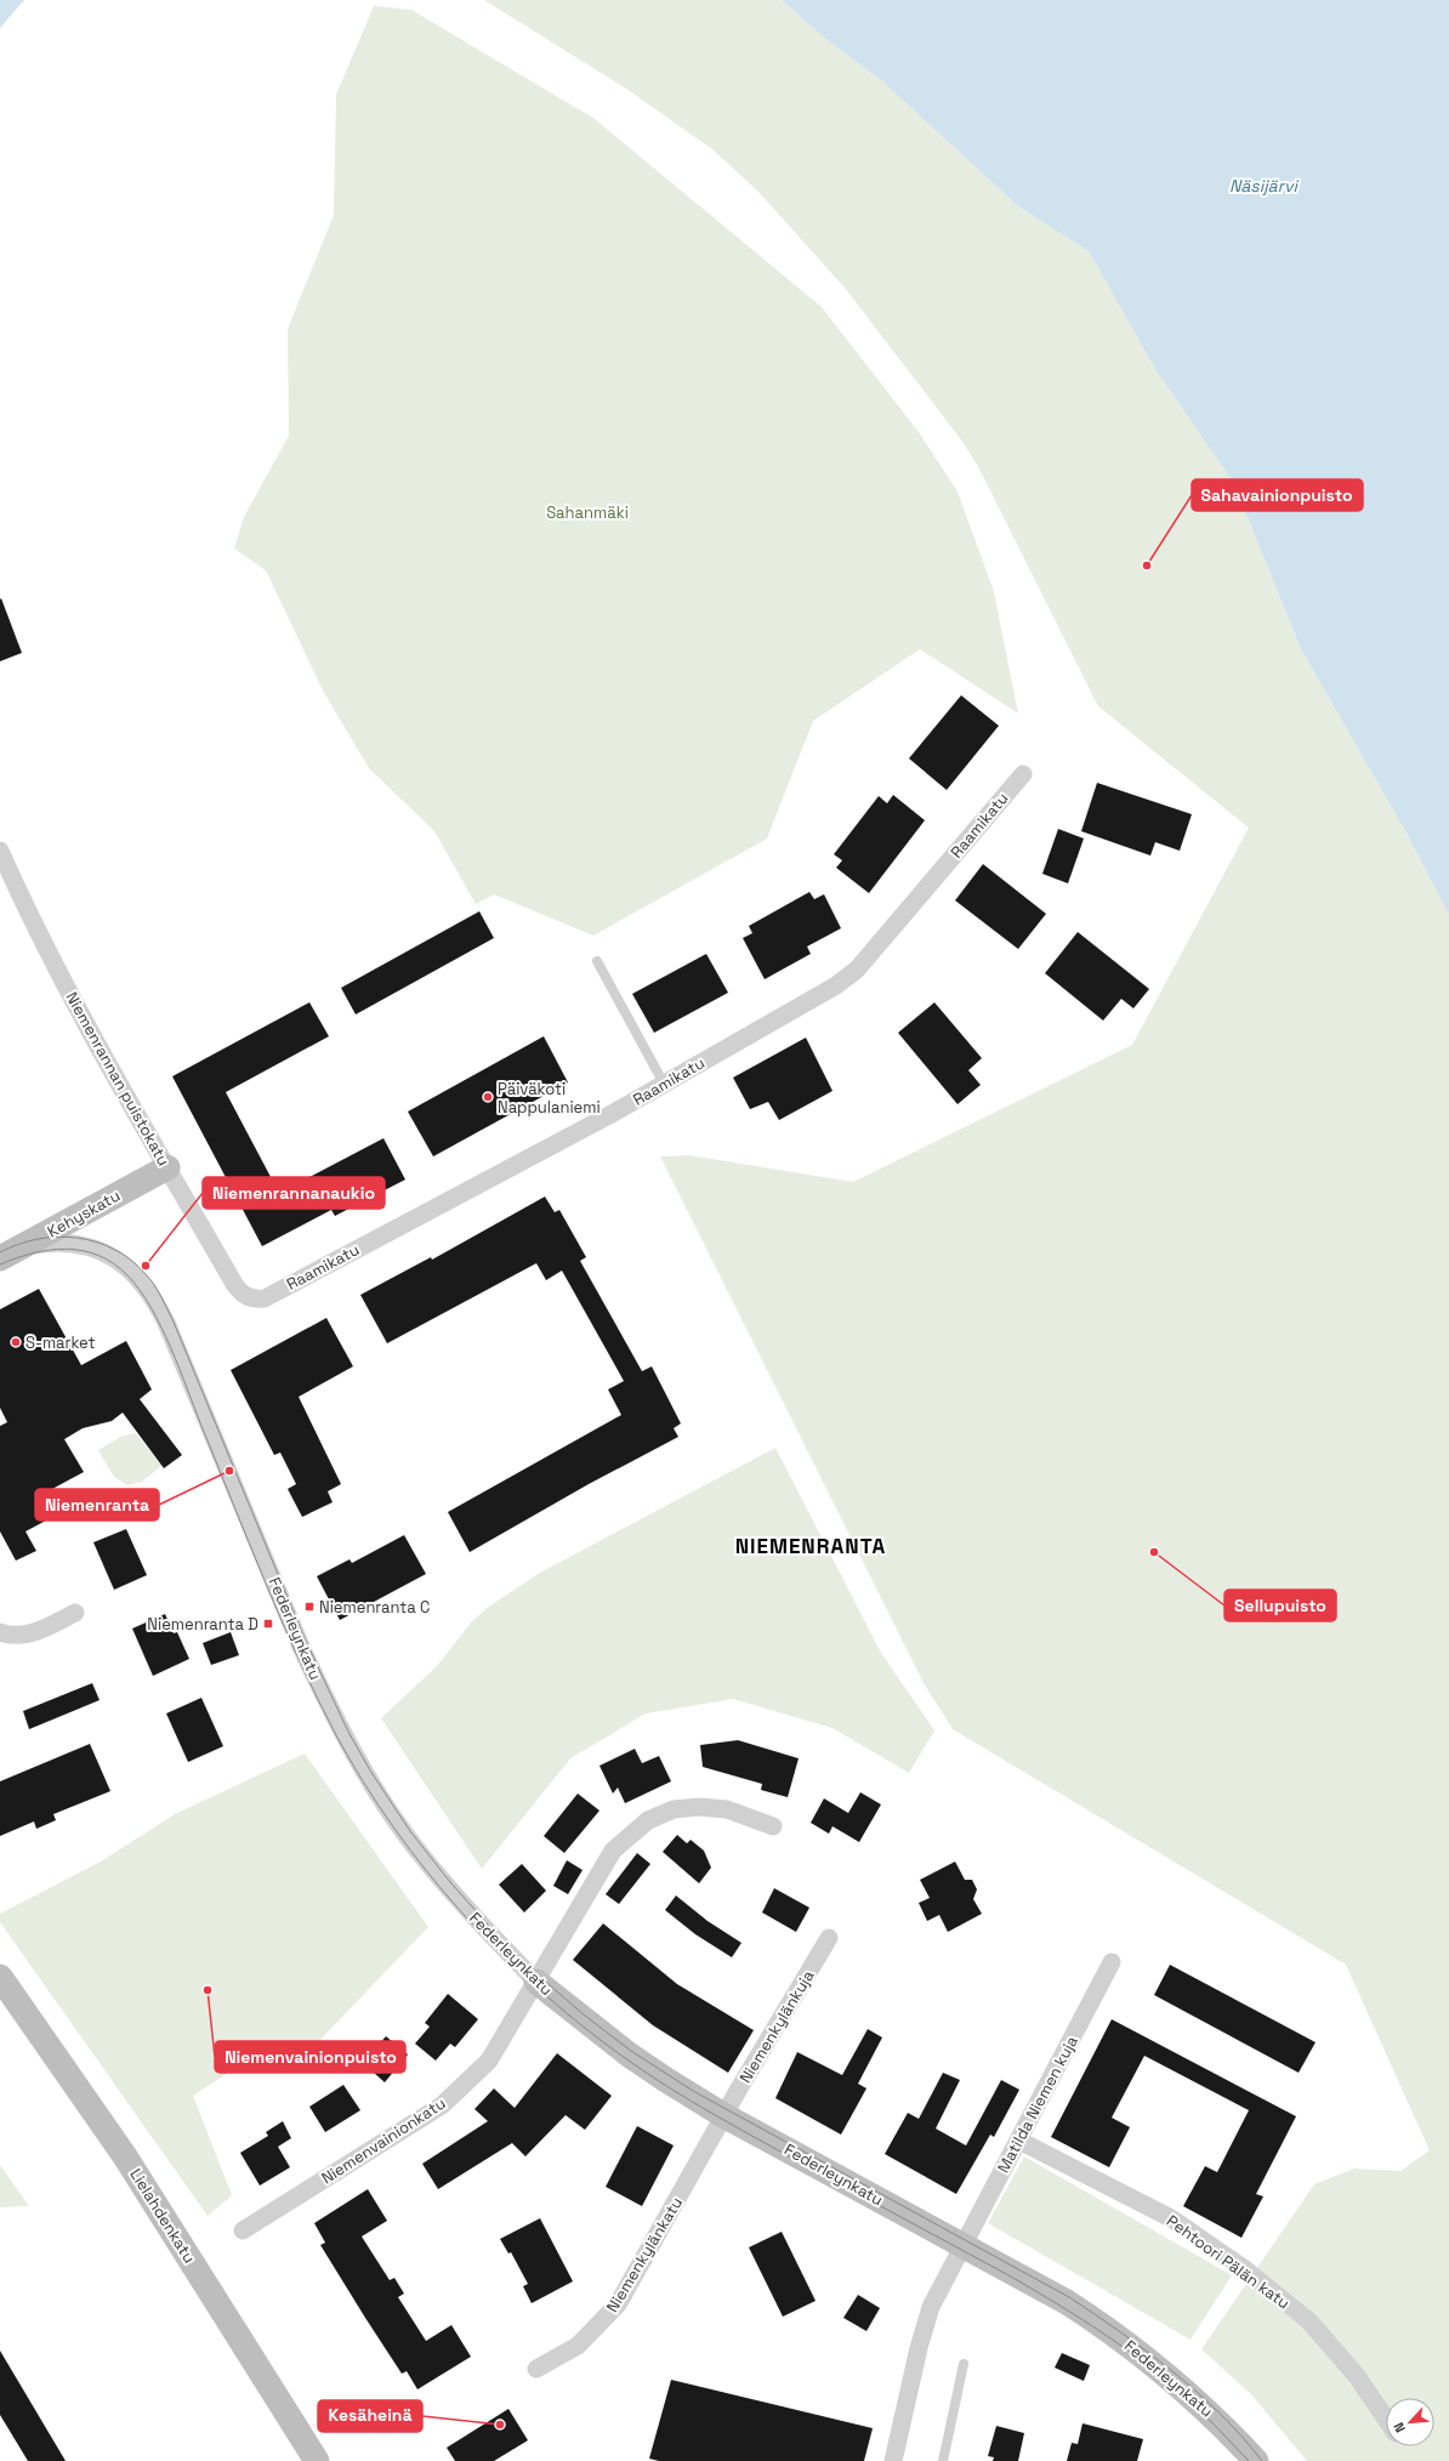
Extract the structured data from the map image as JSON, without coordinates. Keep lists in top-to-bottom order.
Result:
{
  "streets": {
    "street": [
      "Raamikatu",
      "Niemenrannan puistokatu",
      "Kehyskatu",
      "Federleynkatu",
      "Niemenkylänkuja",
      "Matilda Niemen kuja",
      "Niemenvainionkatu",
      "Lielahdenkatu",
      "Niemenkylänkatu",
      "Pehtoori Pälän katu"
    ]
  },
  "crossings": [
    ["Raamikatu", "Niemenrannan puistokatu"],
    ["Niemenrannan puistokatu", "Kehyskatu"],
    ["Kehyskatu", "Federleynkatu"],
    ["Federleynkatu", "Niemenkylänkuja"],
    ["Federleynkatu", "Matilda Niemen kuja"],
    ["Federleynkatu", "Niemenvainionkatu"],
    ["Federleynkatu", "Niemenkylänkatu"],
    ["Niemenkylänkuja", "Niemenkylänkatu"],
    ["Matilda Niemen kuja", "Pehtoori Pälän katu"]
  ],
  "districts": ["NIEMENRANTA"],
  "water": ["Näsijärvi"],
  "parks": ["Sahanmäki"],
  "places": {
    "other": [
      "Sahavainionpuisto",
      "Päiväkoti Nappulaniemi",
      "Niemenrannanaukio",
      "S-market",
      "Niemenranta",
      "Sellupuisto",
      "Niemenvainionpuisto",
      "Kesäheinä"
    ],
    "transit": ["Niemenranta C", "Niemenranta D"]
  },
  "north": "bottom left"
}
